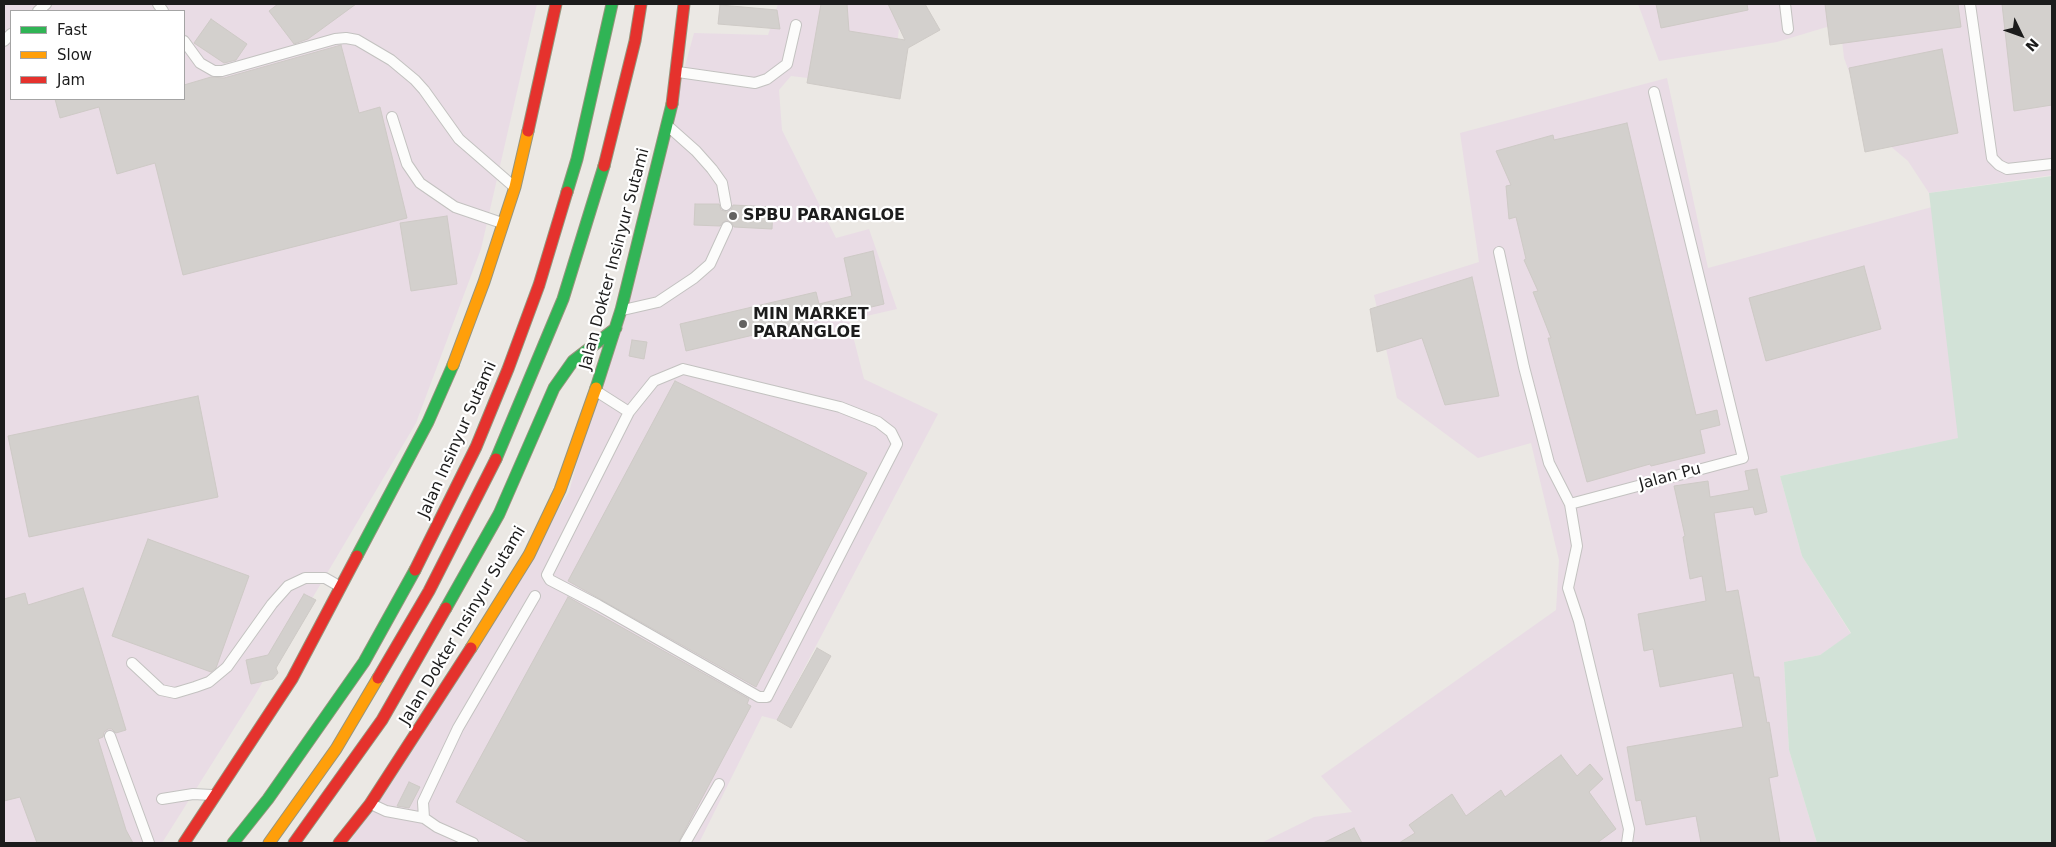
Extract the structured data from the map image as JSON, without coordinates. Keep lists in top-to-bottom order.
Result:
{
  "streets": {
    "main road": ["Jalan Dokter Insinyur Sutami", "Jalan Insinyur Sutami"],
    "lane": ["Jalan Pu"]
  },
  "places": ["SPBU PARANGLOE", "MIN MARKET PARANGLOE"],
  "legend": ["Fast", "Slow", "Jam"],
  "north": "bottom right"
}
